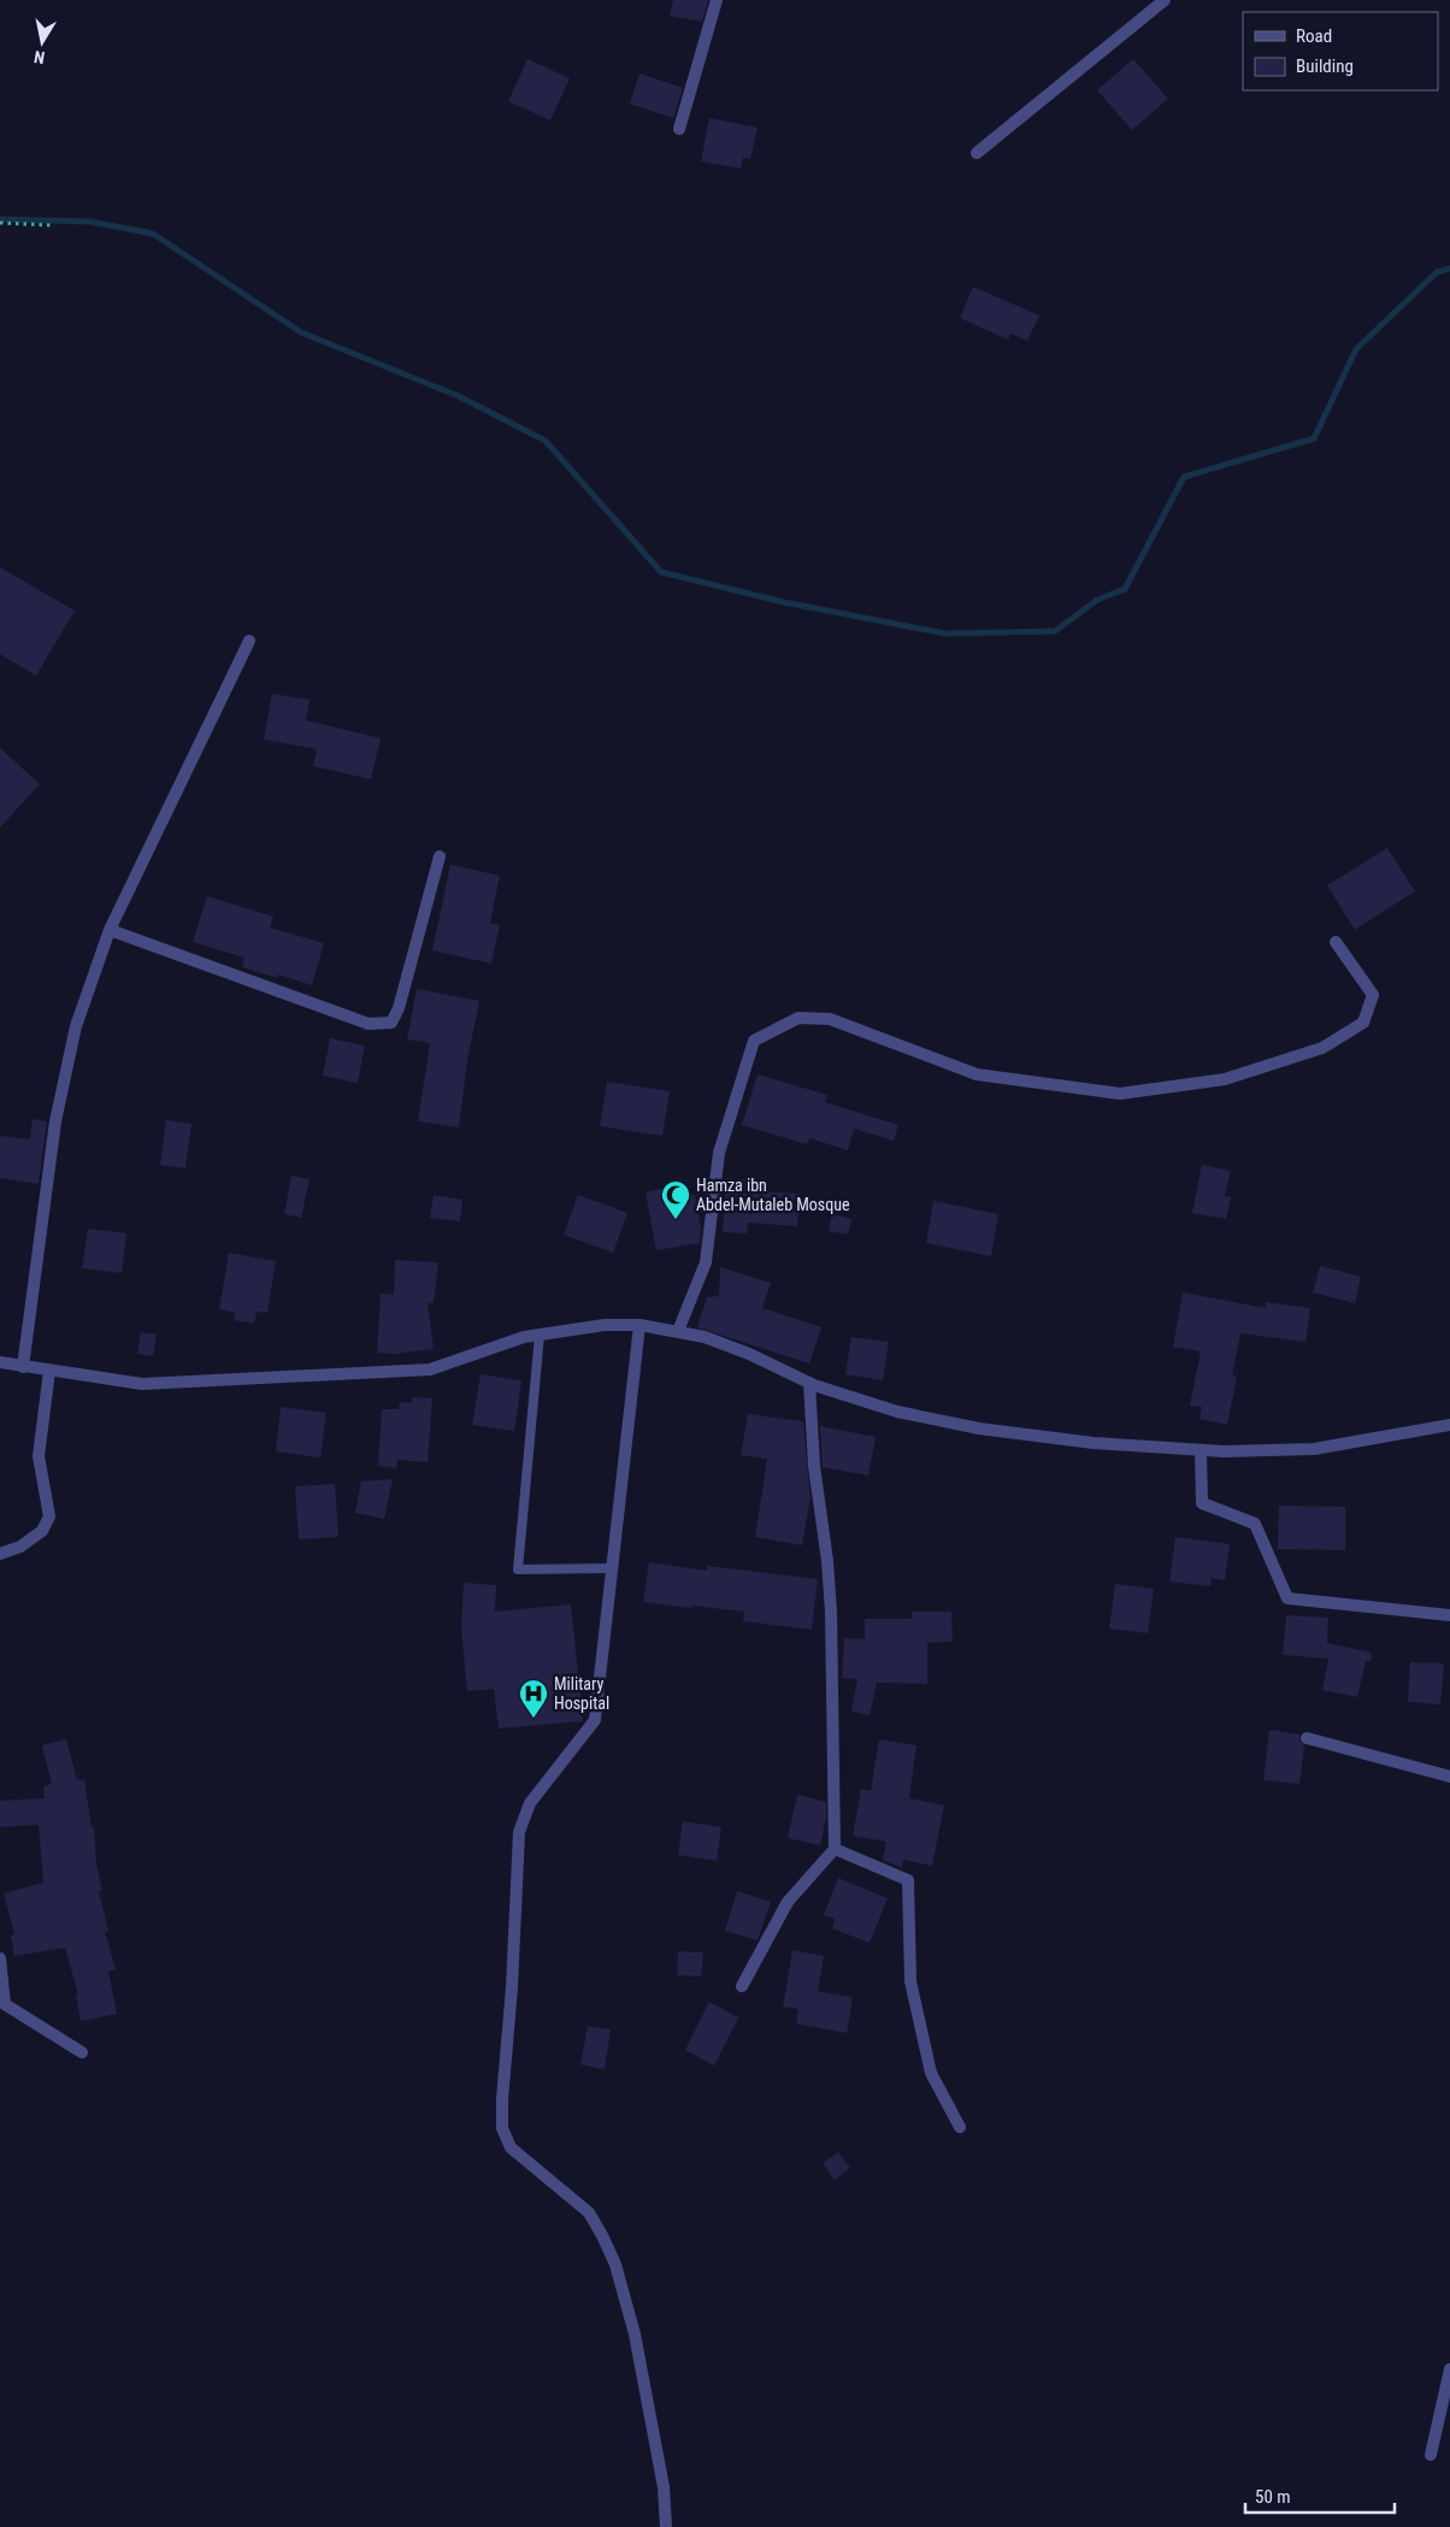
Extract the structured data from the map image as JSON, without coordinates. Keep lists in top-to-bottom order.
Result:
{
  "places": {
    "mosque": ["Hamza ibn Abdel-Mutaleb Mosque"],
    "hospital": ["Military Hospital"]
  },
  "legend": ["Road", "Building"],
  "scale_bar": "50 m",
  "north": "bottom"
}
